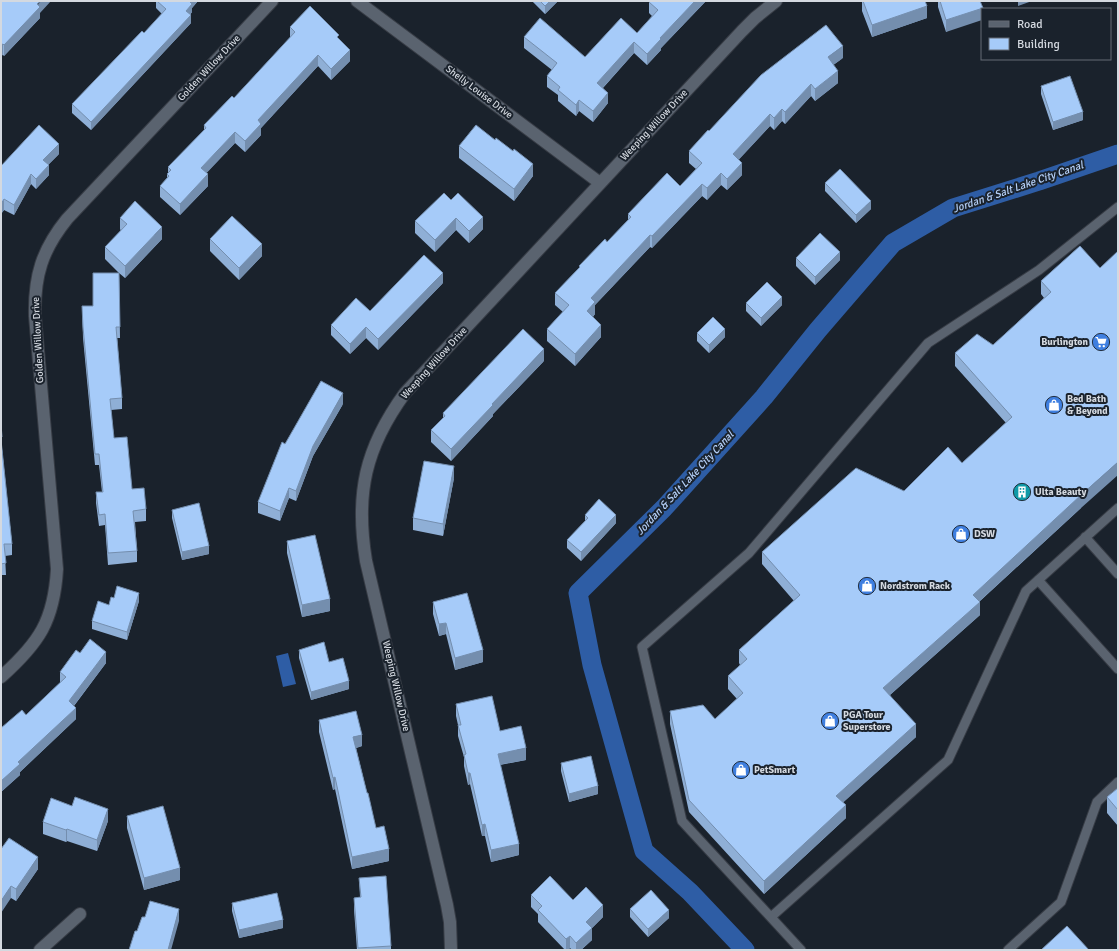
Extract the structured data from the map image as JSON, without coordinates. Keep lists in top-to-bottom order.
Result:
{
  "streets": {
    "street": ["Golden Willow Drive", "Shelly Louise Drive", "Weeping Willow Drive"]
  },
  "crossings": [
    ["Shelly Louise Drive", "Weeping Willow Drive"]
  ],
  "water": ["Jordan & Salt Lake City Canal"],
  "places": {
    "supermarket": ["Burlington"],
    "shop": [
      "Bed Bath & Beyond",
      "DSW",
      "Nordstrom Rack",
      "PGA Tour Superstore",
      "PetSmart"
    ],
    "building": ["Ulta Beauty"]
  },
  "legend": ["Road", "Building"]
}
